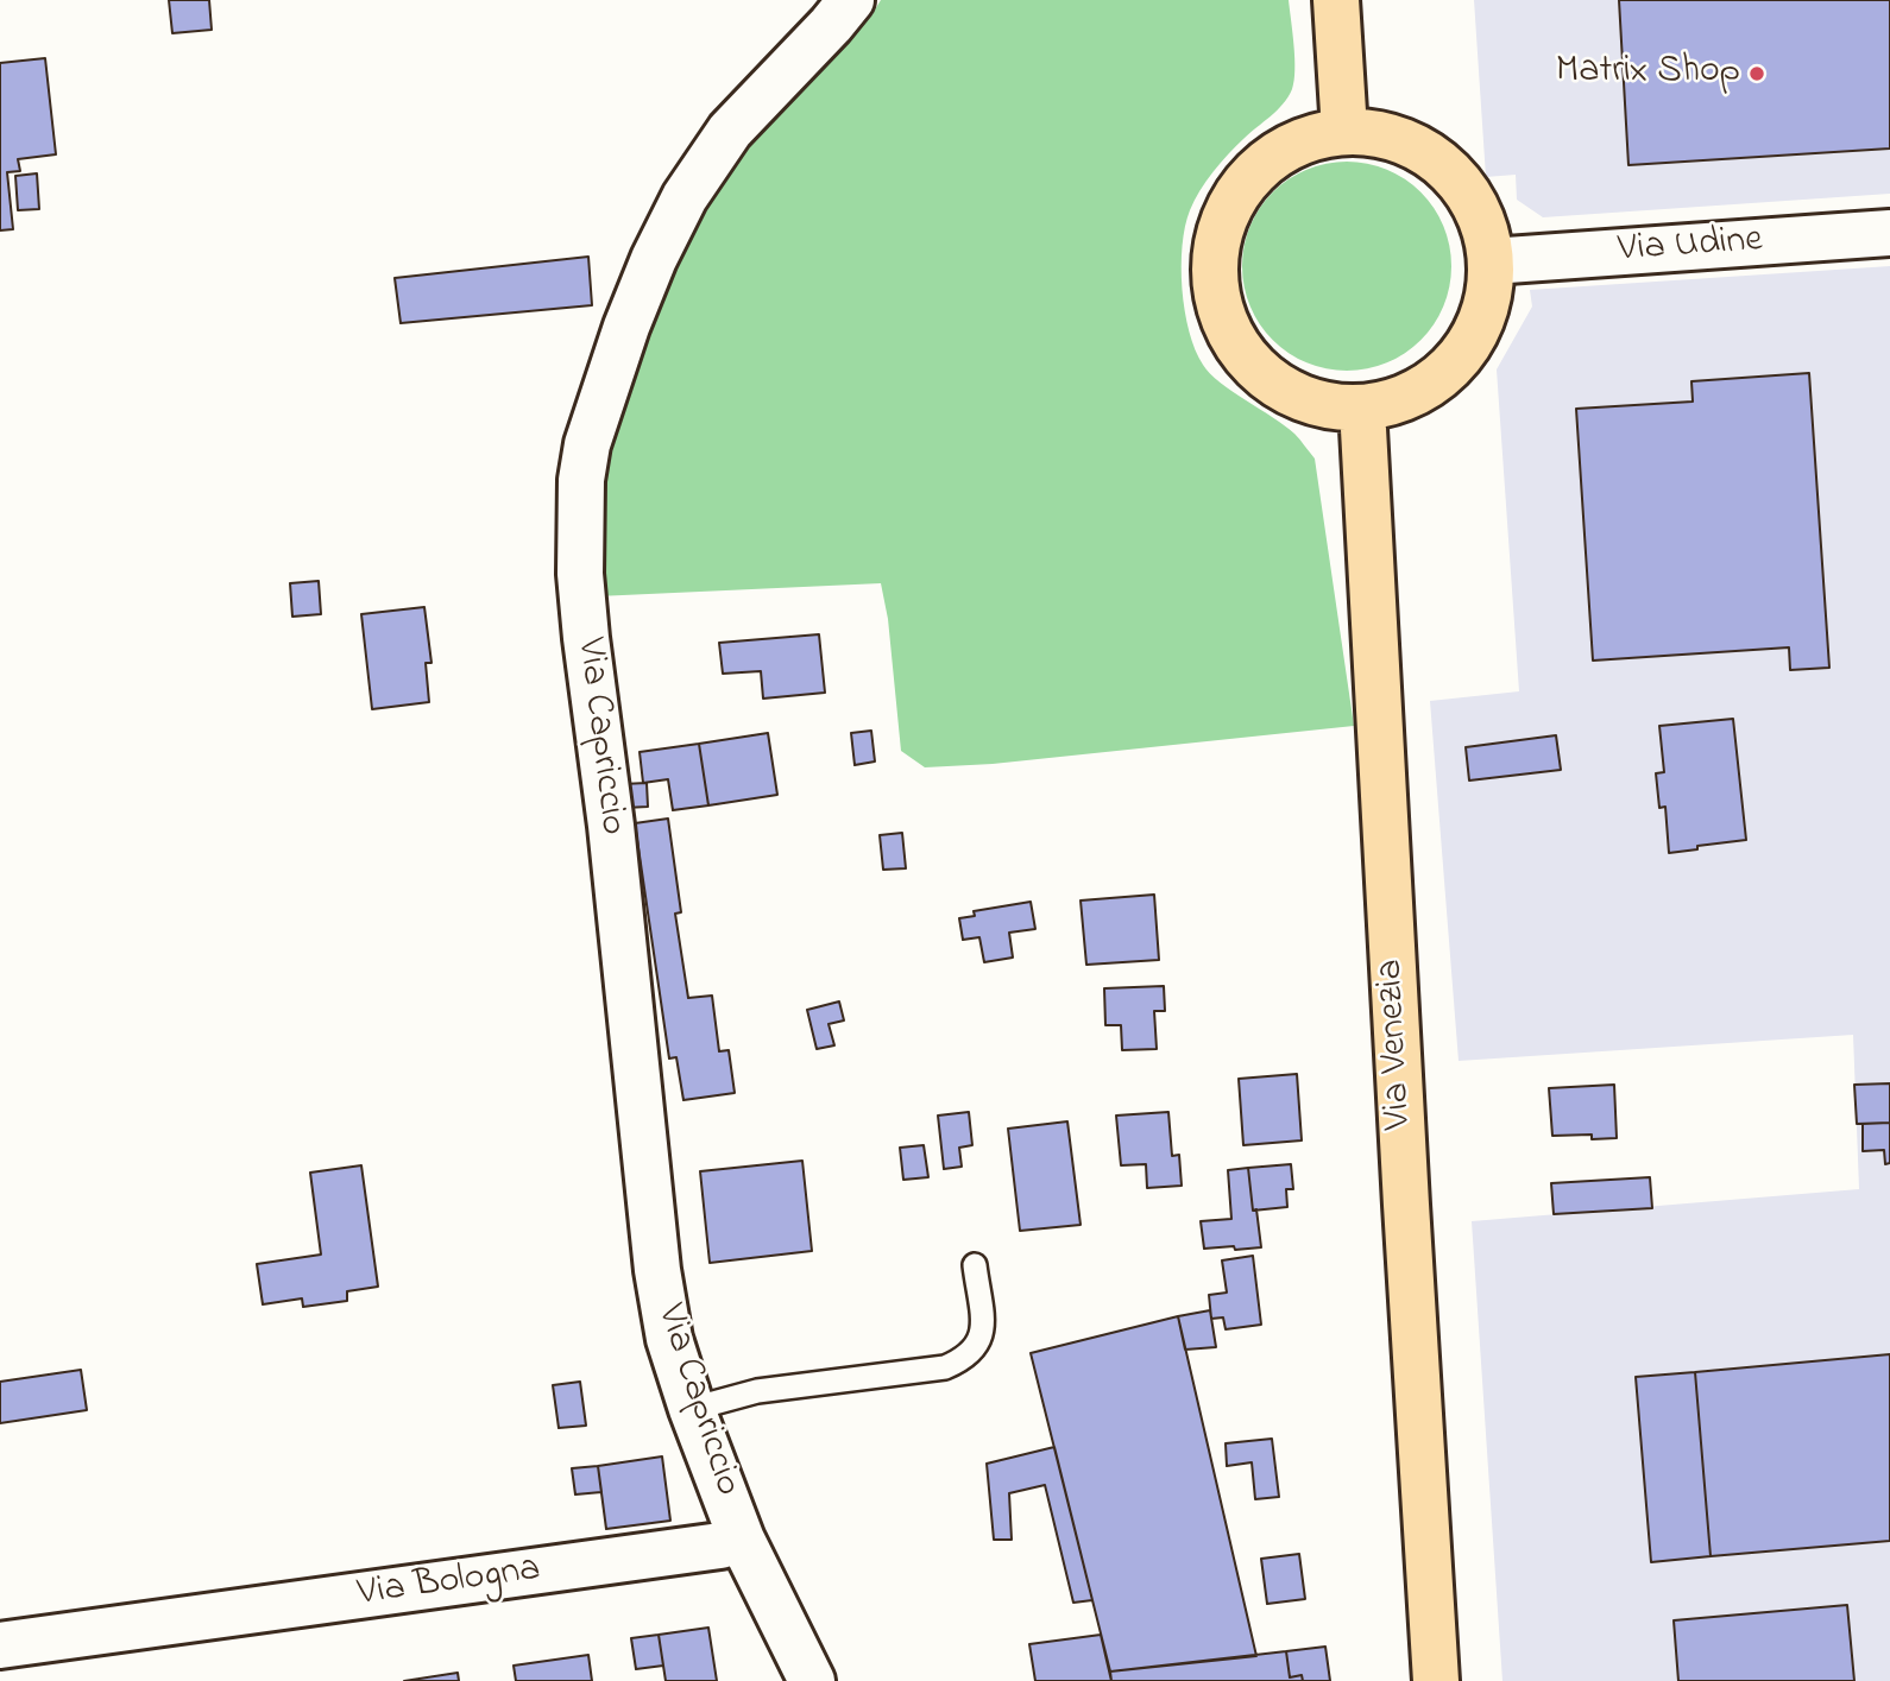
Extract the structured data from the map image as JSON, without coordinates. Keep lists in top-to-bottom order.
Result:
{
  "streets": {
    "main road": ["Via Venezia"],
    "street": ["Via Udine", "Via Capriccio", "Via Bologna"]
  },
  "crossings": [
    ["Via Udine", "Via Venezia"],
    ["Via Capriccio", "Via Bologna"]
  ],
  "places": ["Matrix Shop"]
}
